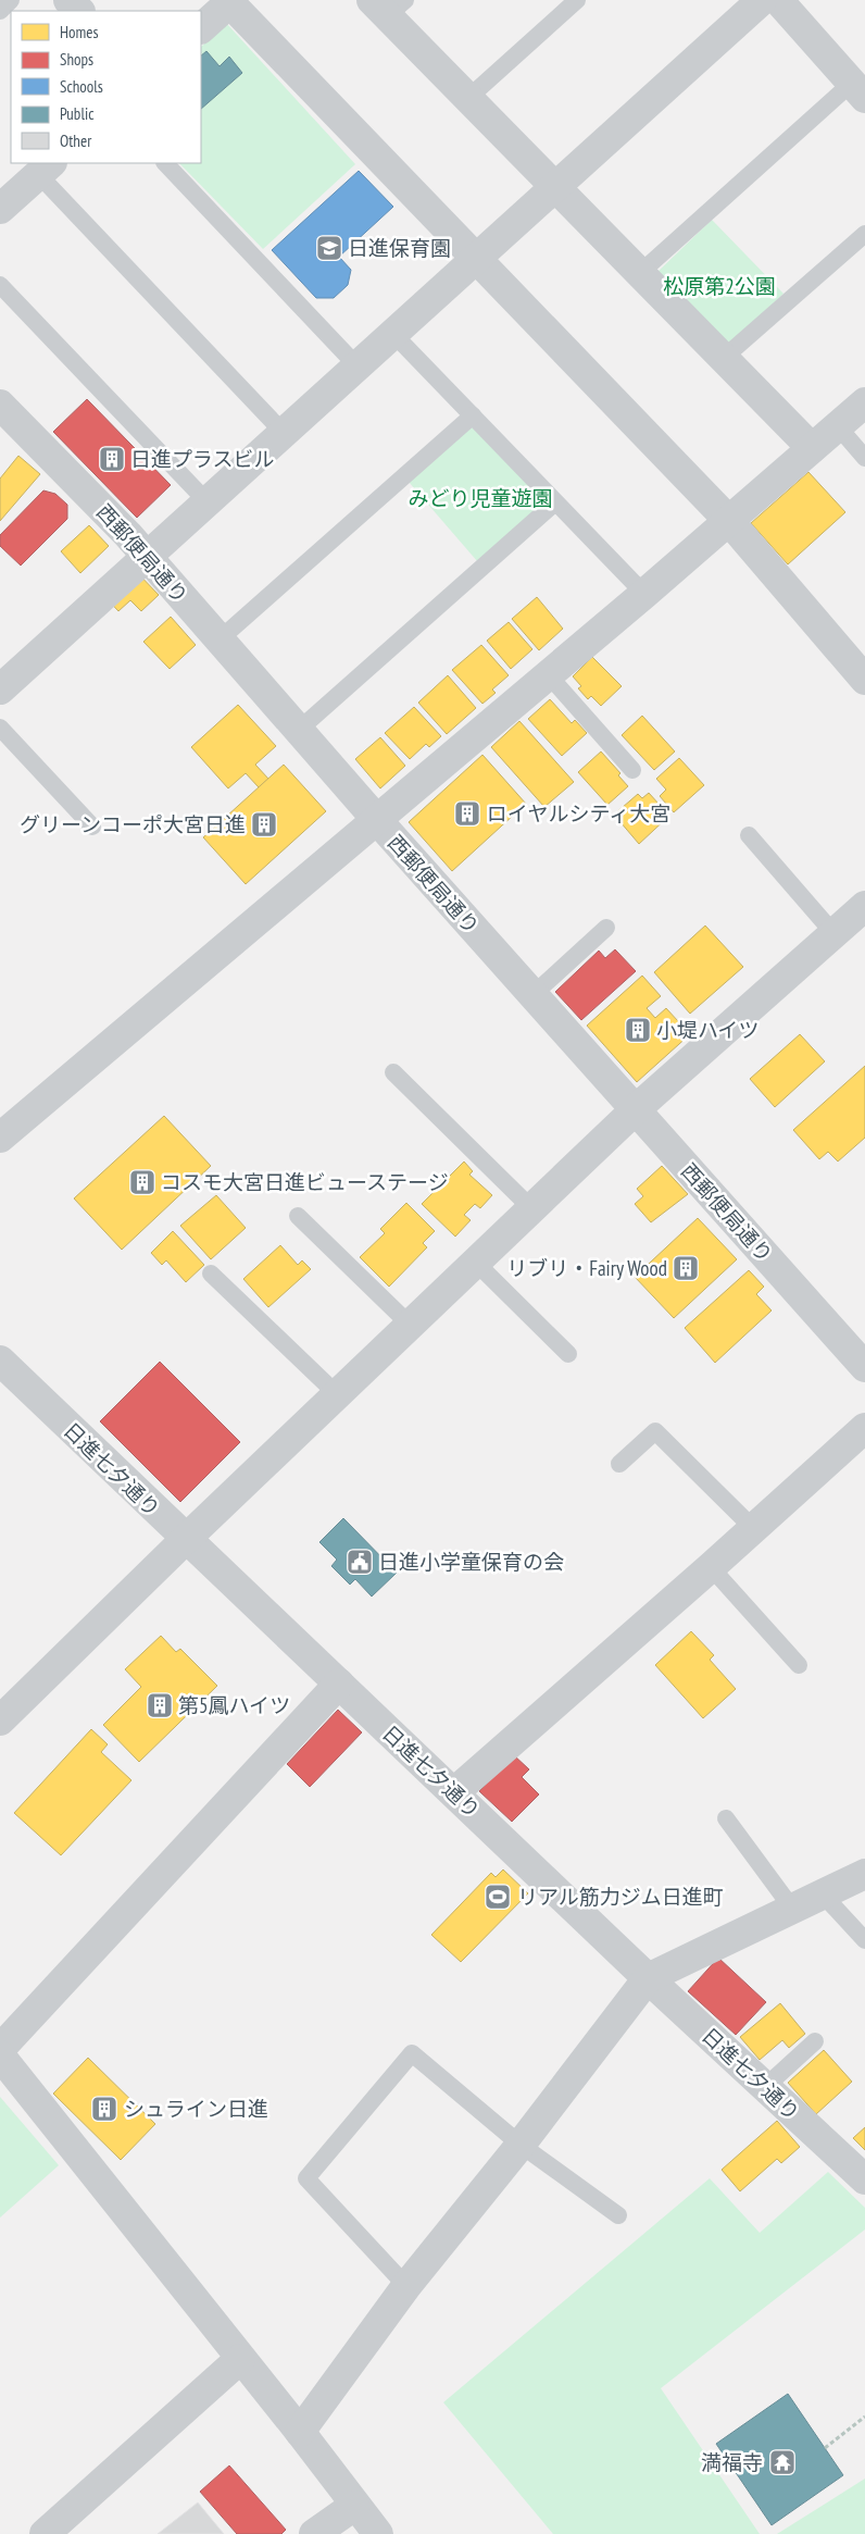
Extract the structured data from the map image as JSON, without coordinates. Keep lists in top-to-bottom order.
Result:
{
  "streets": {
    "street": ["西郵便局通り", "日進七夕通り"]
  },
  "parks": ["松原第2公園", "みどり児童遊園"],
  "places": {
    "school or university": ["日進保育園"],
    "building": [
      "日進プラスビル",
      "ロイヤルシティ大宮",
      "グリーンコーポ大宮日進",
      "小堤ハイツ",
      "コスモ大宮日進ビューステージ",
      "リブリ・Fairy Wood",
      "第5鳳ハイツ",
      "シュライン日進"
    ],
    "public building": ["日進小学童保育の会"],
    "sports": ["リアル筋力ジム日進町"],
    "temple": ["満福寺"]
  },
  "legend": [
    "Homes",
    "Shops",
    "Schools",
    "Public",
    "Other"
  ]
}
